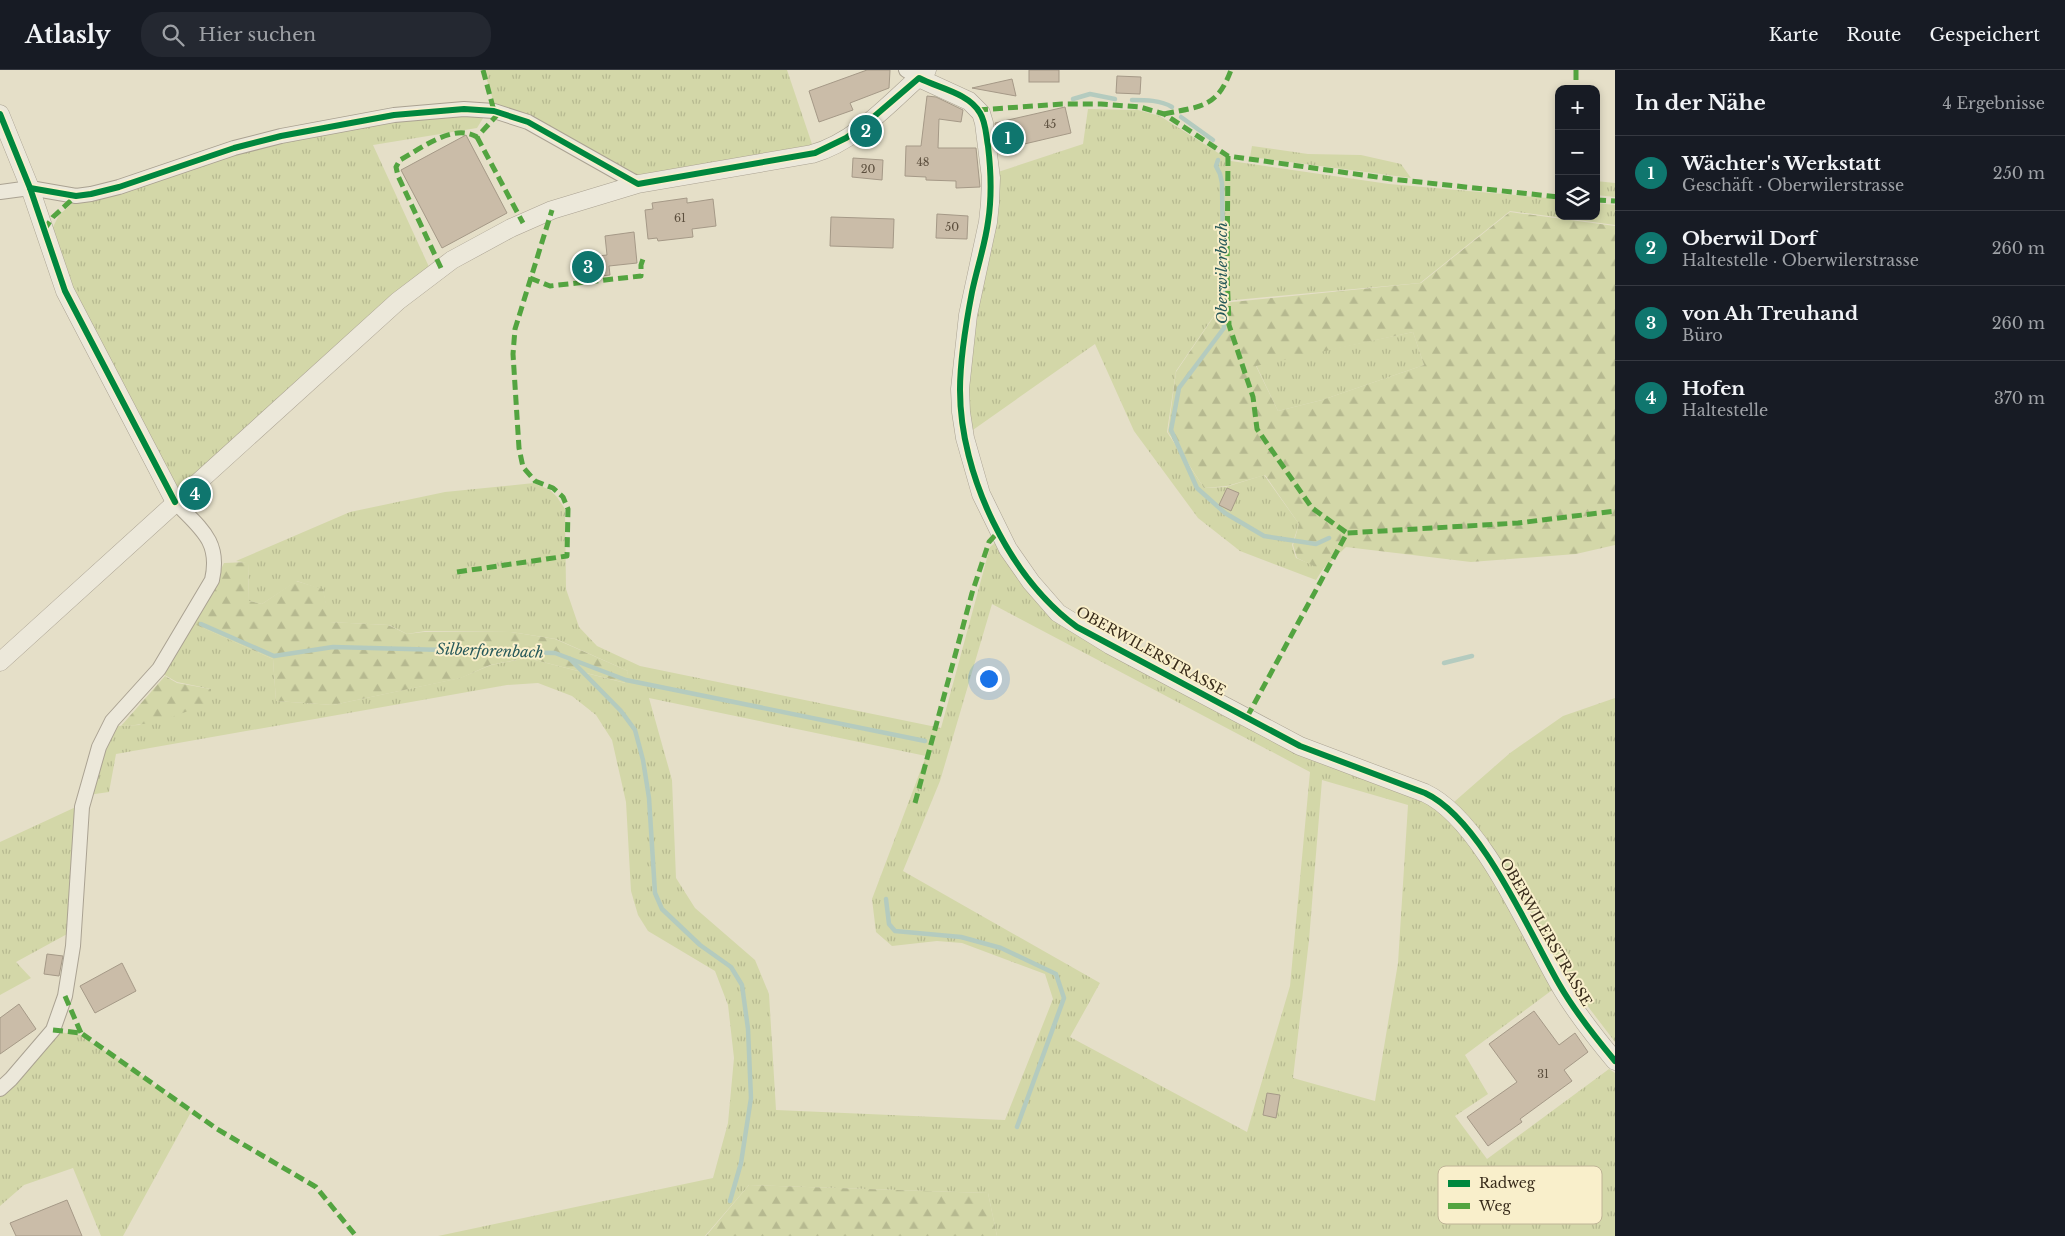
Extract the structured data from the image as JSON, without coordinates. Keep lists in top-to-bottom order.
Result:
{
  "streets": {
    "street": ["OBERWILERSTRASSE"]
  },
  "water": ["Oberwilerbach", "Silberforenbach"],
  "house_numbers": [
    "45",
    "48",
    "20",
    "61",
    "50",
    "31"
  ],
  "legend": ["Radweg", "Weg"],
  "page": {
    "header": "Atlasly",
    "search": "Hier suchen",
    "nav": ["Karte", "Route", "Gespeichert"],
    "heading": ["In der Nähe", "4 Ergebnisse"],
    "map_buttons": ["+", "−"],
    "pins": [
      "2",
      "1",
      "3",
      "4"
    ],
    "list": [
      {
        "mark": "1",
        "name": "Wächter's Werkstatt",
        "note": "Geschäft · Oberwilerstrasse",
        "value": "250 m"
      },
      {
        "mark": "2",
        "name": "Oberwil Dorf",
        "note": "Haltestelle · Oberwilerstrasse",
        "value": "260 m"
      },
      {
        "mark": "3",
        "name": "von Ah Treuhand",
        "note": "Büro",
        "value": "260 m"
      },
      {
        "mark": "4",
        "name": "Hofen",
        "note": "Haltestelle",
        "value": "370 m"
      }
    ]
  }
}
